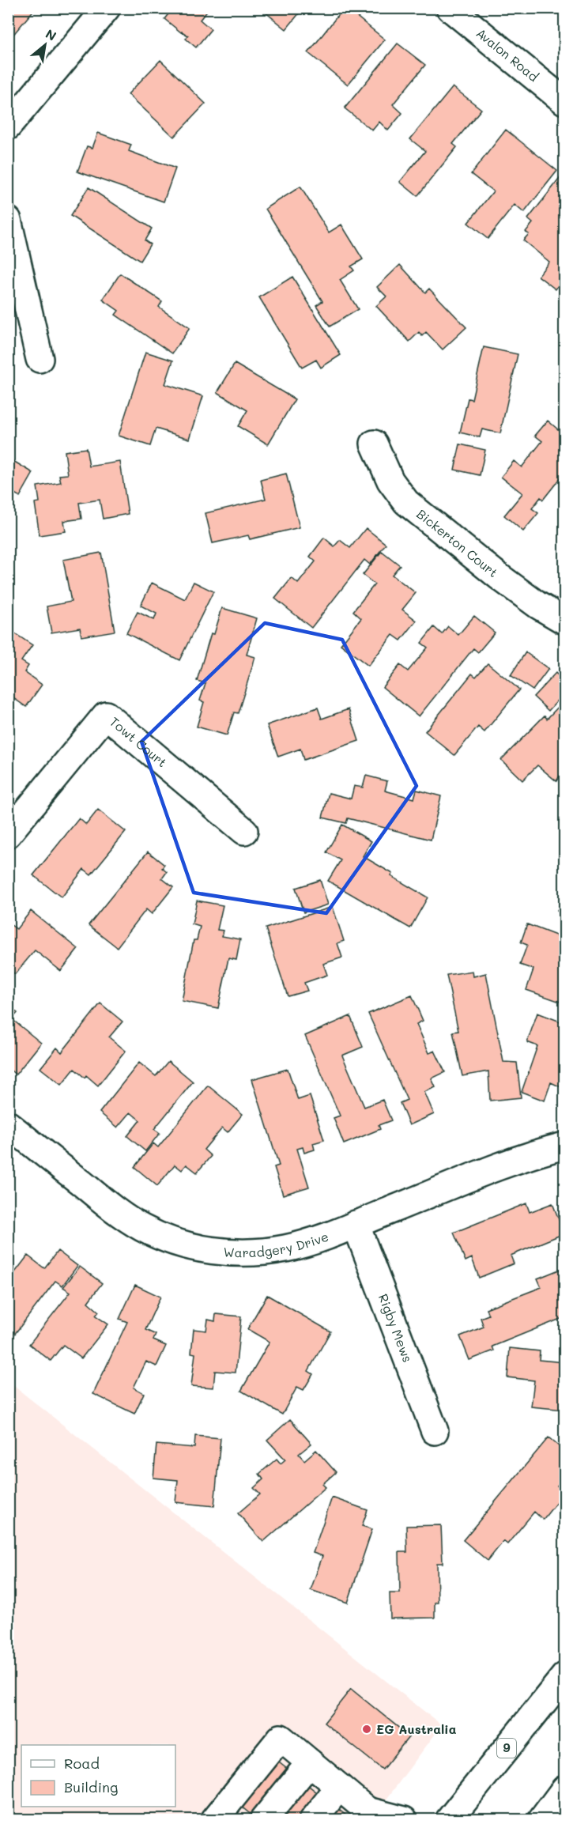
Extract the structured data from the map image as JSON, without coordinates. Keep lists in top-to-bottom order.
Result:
{
  "streets": {
    "main road": [
      "Avalon Road",
      "Bickerton Court",
      "Towt Court",
      "Waradgery Drive",
      "Rigby Mews",
      "9"
    ]
  },
  "crossings": [
    ["Waradgery Drive", "Rigby Mews"]
  ],
  "places": ["EG Australia"],
  "legend": ["Road", "Building"],
  "north": "top right"
}
